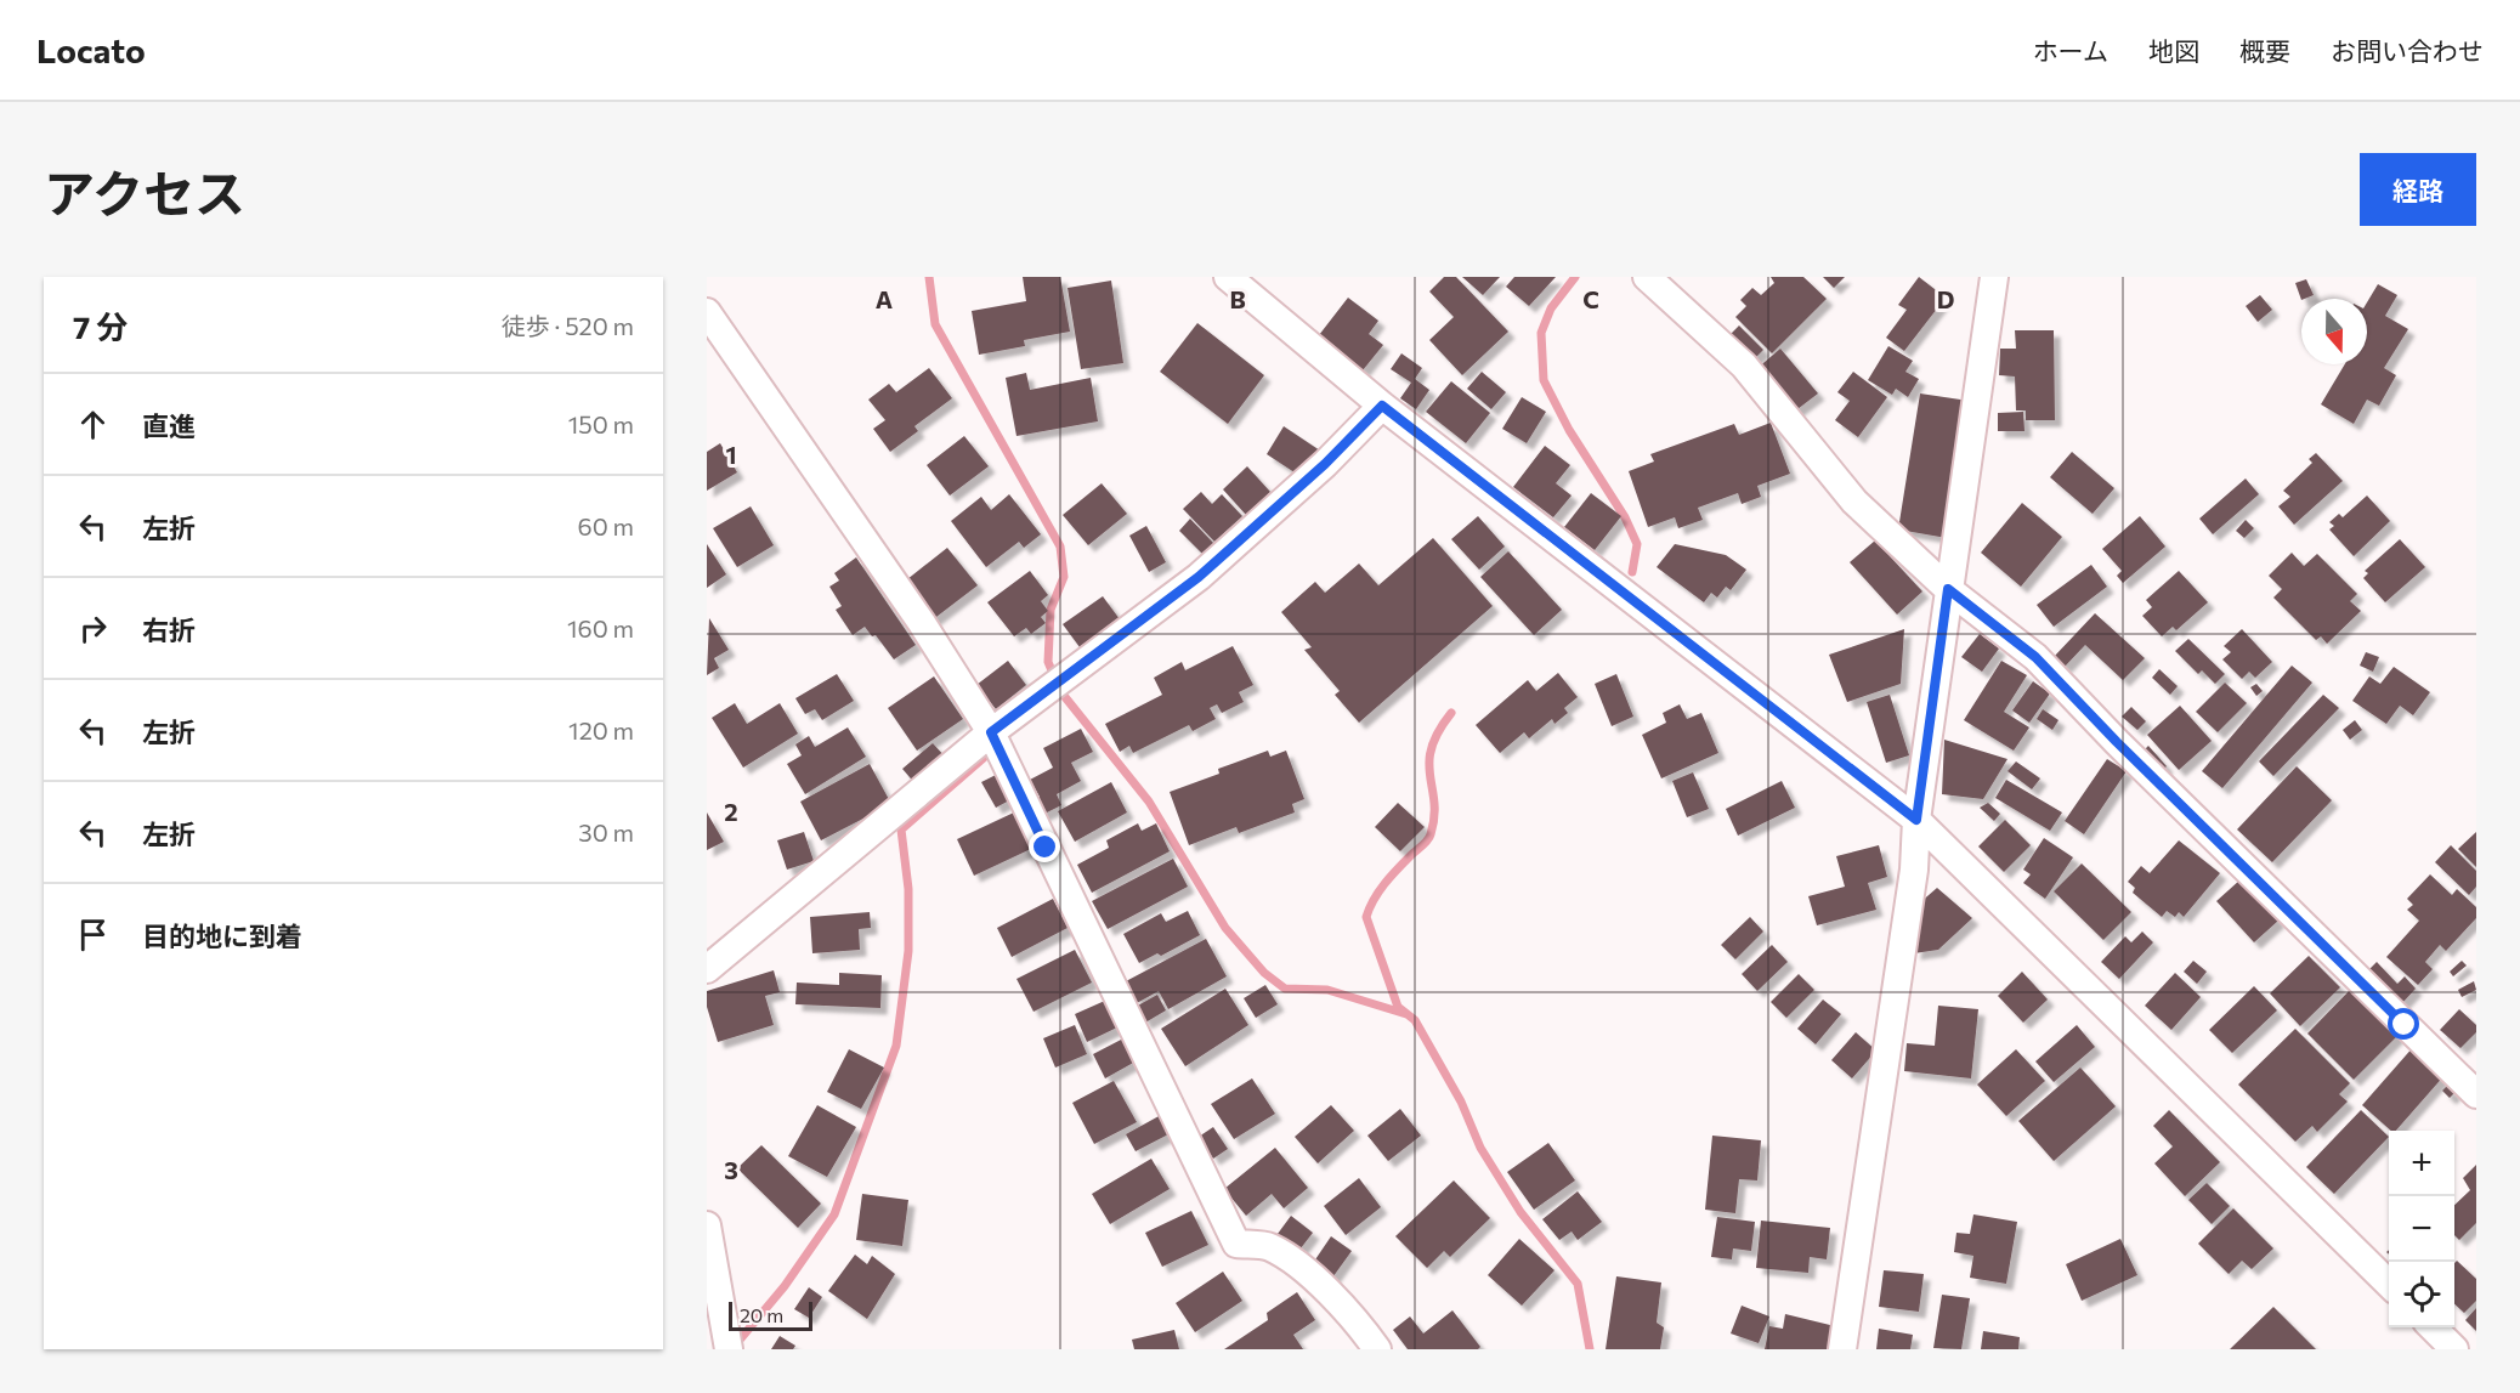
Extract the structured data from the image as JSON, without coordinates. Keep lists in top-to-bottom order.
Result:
{
  "scale_bar": "20 m",
  "north": "bottom",
  "page": {
    "header": "Locato",
    "nav": [
      "ホーム",
      "地図",
      "概要",
      "お問い合わせ"
    ],
    "title": "アクセス",
    "buttons": "経路",
    "heading": ["7 分", "徒歩 · 520 m"],
    "list": [
      ["直進", "150 m"],
      ["左折", "60 m"],
      ["右折", "160 m"],
      ["左折", "120 m"],
      ["左折", "30 m"],
      "目的地に到着"
    ],
    "map_buttons": ["+", "−"],
    "scale": "20 m"
  },
  "grid": {
    "columns": [
      "A",
      "B",
      "C",
      "D"
    ],
    "rows": ["1", "2", "3"]
  }
}
